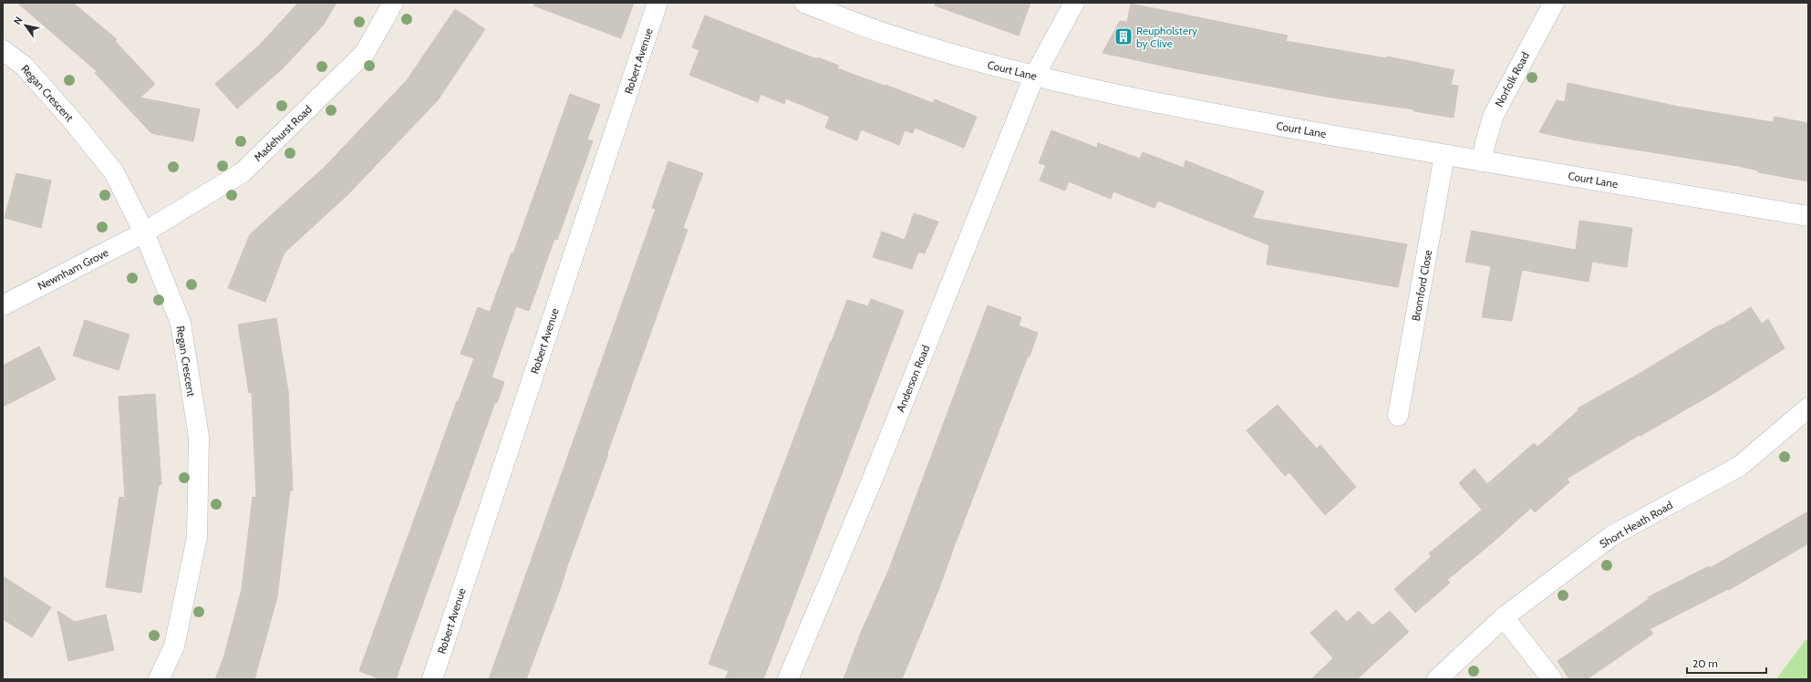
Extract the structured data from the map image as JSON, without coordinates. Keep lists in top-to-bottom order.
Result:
{
  "streets": {
    "street": [
      "Robert Avenue",
      "Court Lane",
      "Norfolk Road",
      "Regan Crescent",
      "Madehurst Road",
      "Newnham Grove",
      "Bromford Close",
      "Anderson Road",
      "Short Heath Road"
    ]
  },
  "crossings": [
    ["Court Lane", "Norfolk Road"],
    ["Court Lane", "Bromford Close"],
    ["Court Lane", "Anderson Road"],
    ["Regan Crescent", "Madehurst Road"],
    ["Regan Crescent", "Newnham Grove"],
    ["Madehurst Road", "Newnham Grove"]
  ],
  "places": {
    "building": ["Reupholstery by Clive"]
  },
  "scale_bar": "20 m",
  "north": "top left"
}
